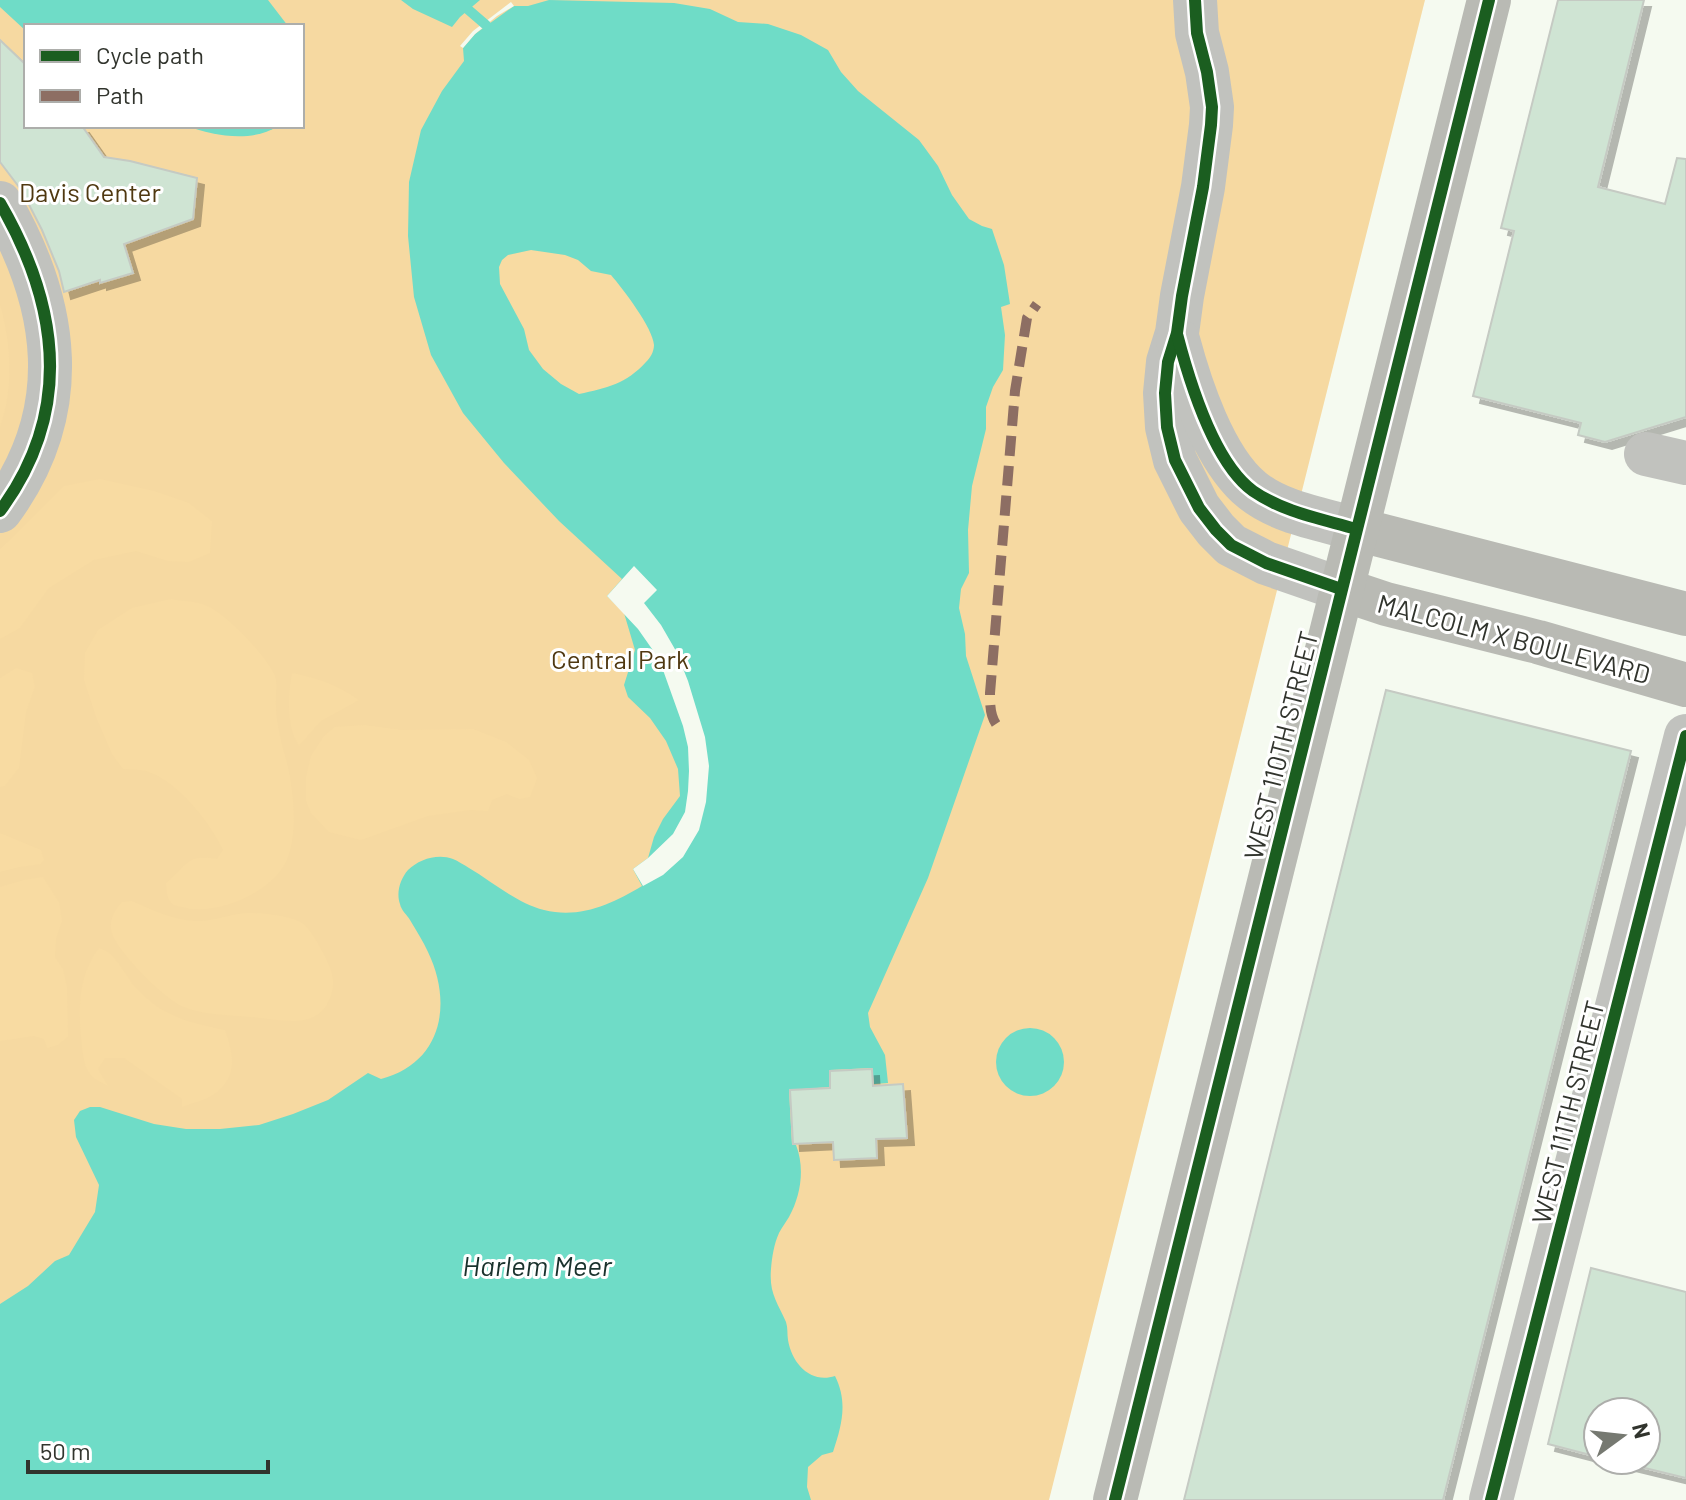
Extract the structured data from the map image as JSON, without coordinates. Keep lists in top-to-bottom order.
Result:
{
  "streets": {
    "main road": ["MALCOLM X BOULEVARD", "WEST 110TH STREET"],
    "street": ["WEST 111TH STREET"]
  },
  "crossings": [
    ["MALCOLM X BOULEVARD", "WEST 110TH STREET"]
  ],
  "water": ["Harlem Meer"],
  "parks": ["Davis Center", "Central Park"],
  "legend": ["Cycle path", "Path"],
  "scale_bar": "50 m",
  "north": "right"
}
